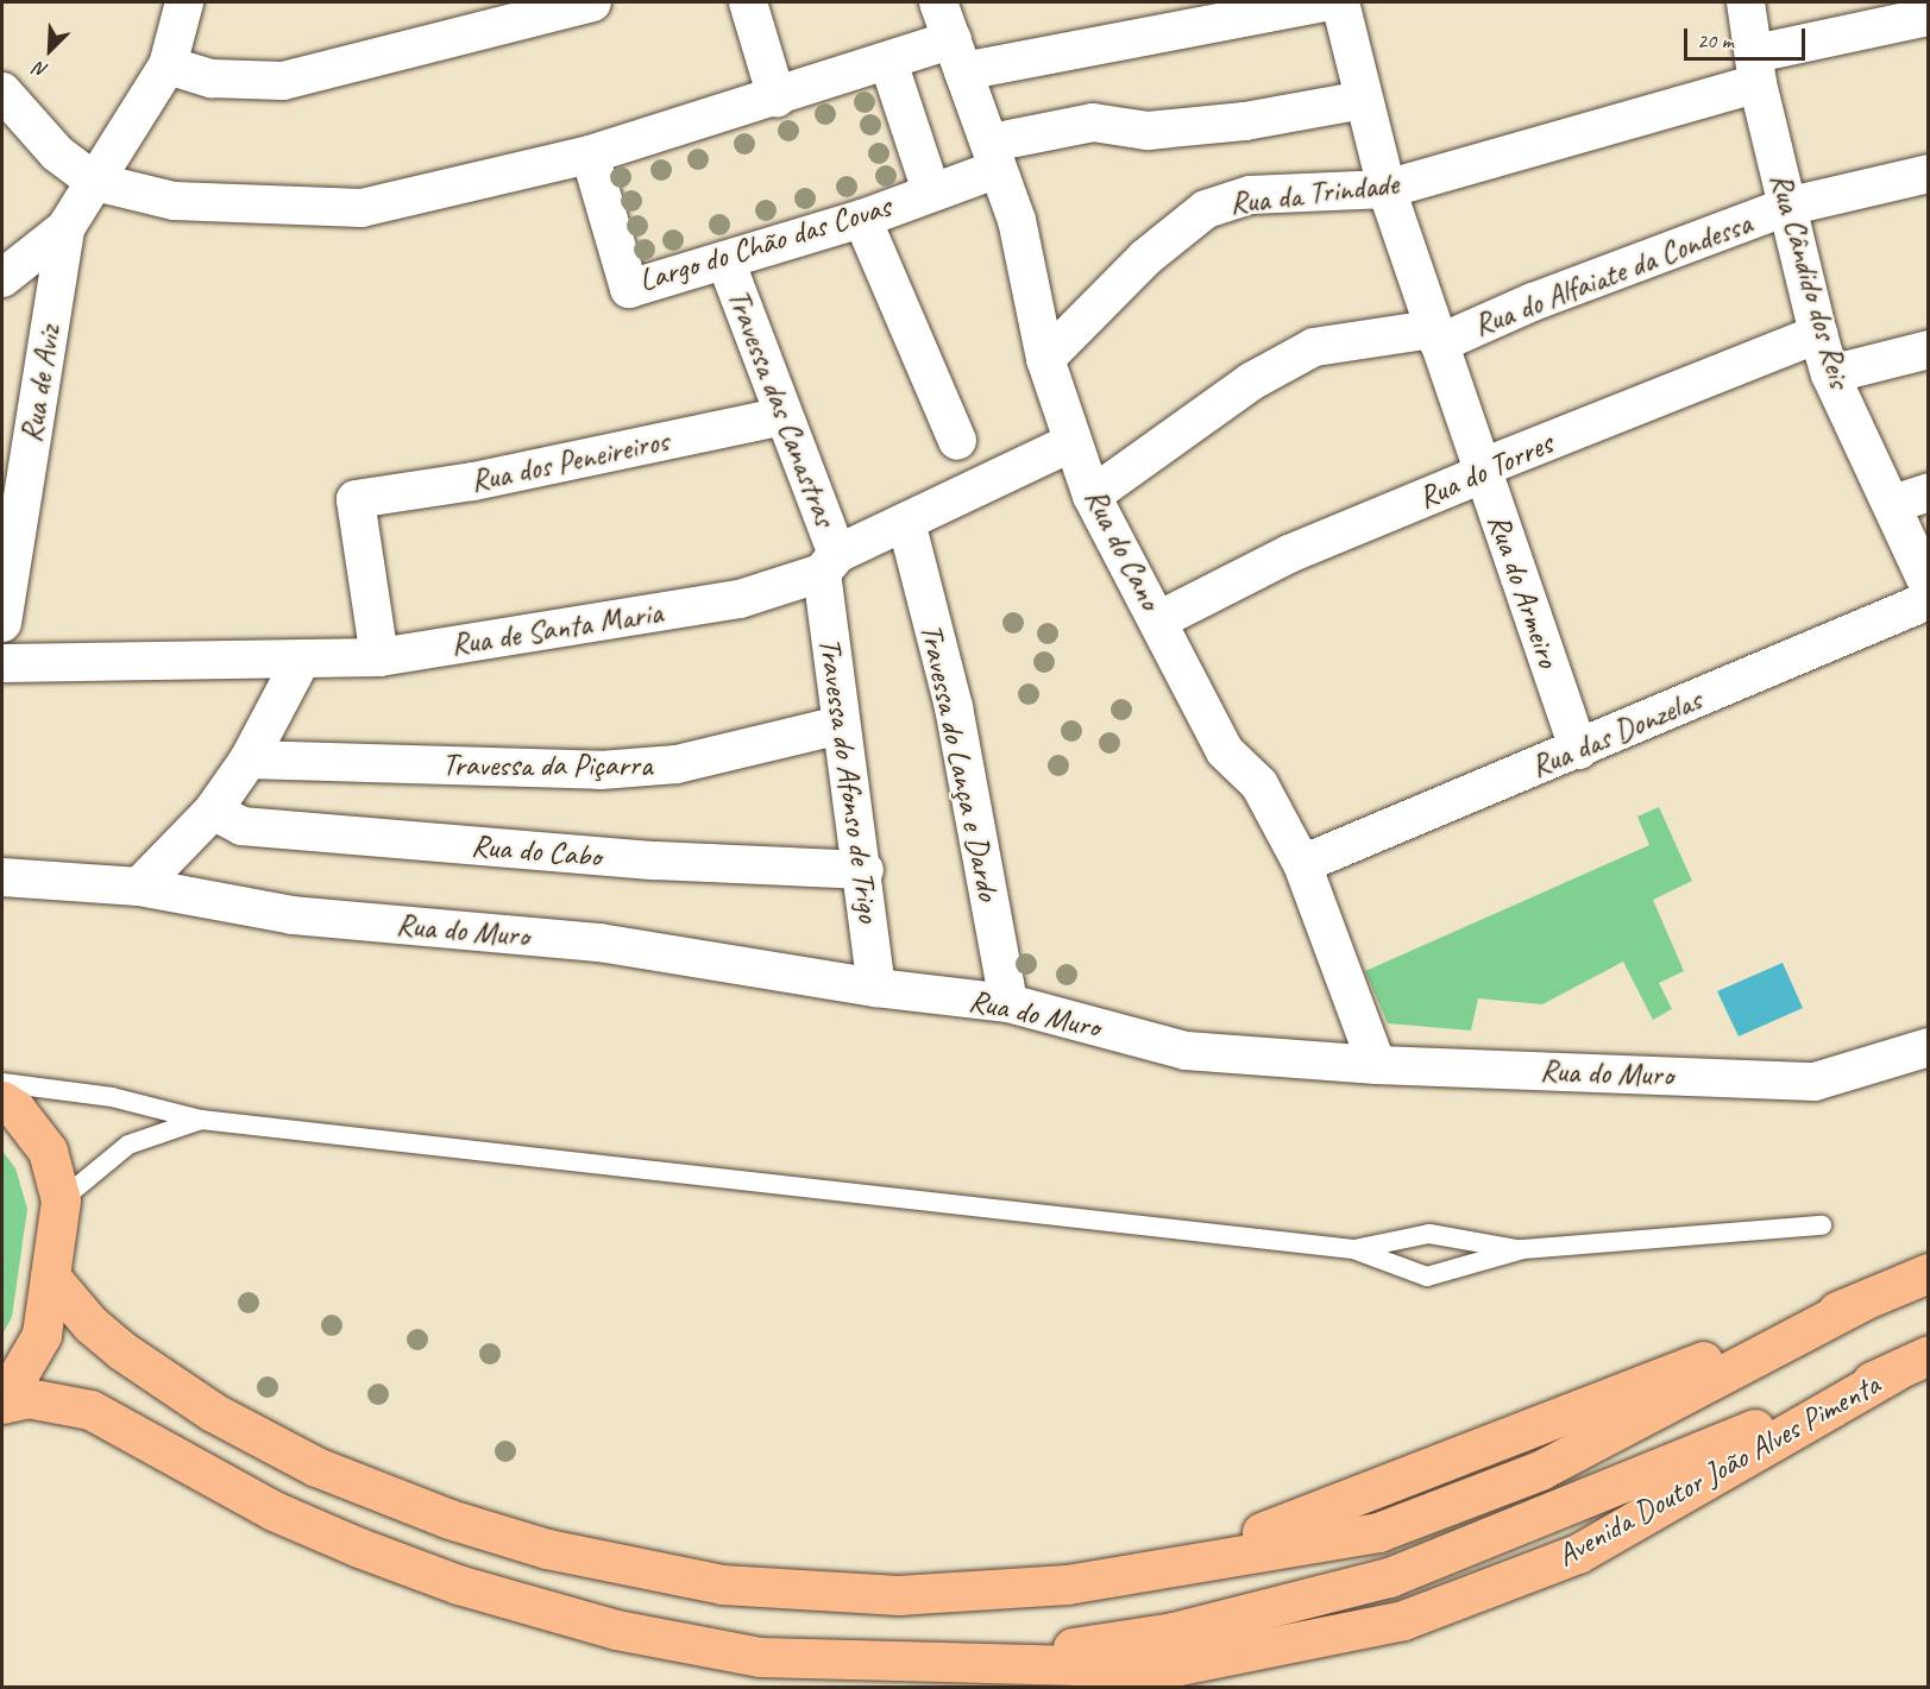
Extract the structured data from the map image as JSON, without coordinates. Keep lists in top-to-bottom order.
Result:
{
  "streets": {
    "main road": ["Avenida Doutor João Alves Pimenta"],
    "street": [
      "Rua da Trindade",
      "Largo do Chão das Covas",
      "Rua do Alfaiate da Condessa",
      "Rua Cândido dos Reis",
      "Rua de Aviz",
      "Travessa das Canastras",
      "Rua dos Peneireiros",
      "Rua do Torres",
      "Rua do Cano",
      "Rua do Armeiro",
      "Rua de Santa Maria",
      "Rua das Donzelas",
      "Travessa do Lança e Dardo",
      "Travessa da Piçarra",
      "Travessa do Afonso de Trigo",
      "Rua do Cabo",
      "Rua do Muro"
    ]
  },
  "crossings": [
    ["Rua da Trindade", "Rua Cândido dos Reis"],
    ["Rua da Trindade", "Rua do Cano"],
    ["Rua da Trindade", "Rua do Armeiro"],
    ["Largo do Chão das Covas", "Travessa das Canastras"],
    ["Largo do Chão das Covas", "Rua do Cano"],
    ["Largo do Chão das Covas", "Rua do Armeiro"],
    ["Rua do Alfaiate da Condessa", "Rua Cândido dos Reis"],
    ["Rua do Alfaiate da Condessa", "Rua do Cano"],
    ["Rua do Alfaiate da Condessa", "Rua do Armeiro"],
    ["Rua Cândido dos Reis", "Rua do Torres"],
    ["Travessa das Canastras", "Rua dos Peneireiros"],
    ["Travessa das Canastras", "Rua de Santa Maria"],
    ["Travessa das Canastras", "Travessa do Afonso de Trigo"],
    ["Rua dos Peneireiros", "Rua de Santa Maria"],
    ["Rua do Torres", "Rua do Cano"],
    ["Rua do Torres", "Rua do Armeiro"],
    ["Rua do Cano", "Rua de Santa Maria"],
    ["Rua do Cano", "Rua das Donzelas"],
    ["Rua do Cano", "Rua do Muro"],
    ["Rua do Armeiro", "Rua das Donzelas"],
    ["Rua de Santa Maria", "Travessa do Lança e Dardo"],
    ["Rua de Santa Maria", "Travessa do Afonso de Trigo"],
    ["Travessa do Lança e Dardo", "Rua do Muro"],
    ["Travessa da Piçarra", "Travessa do Afonso de Trigo"],
    ["Travessa do Afonso de Trigo", "Rua do Cabo"],
    ["Travessa do Afonso de Trigo", "Rua do Muro"]
  ],
  "scale_bar": "20 m",
  "north": "bottom left"
}
